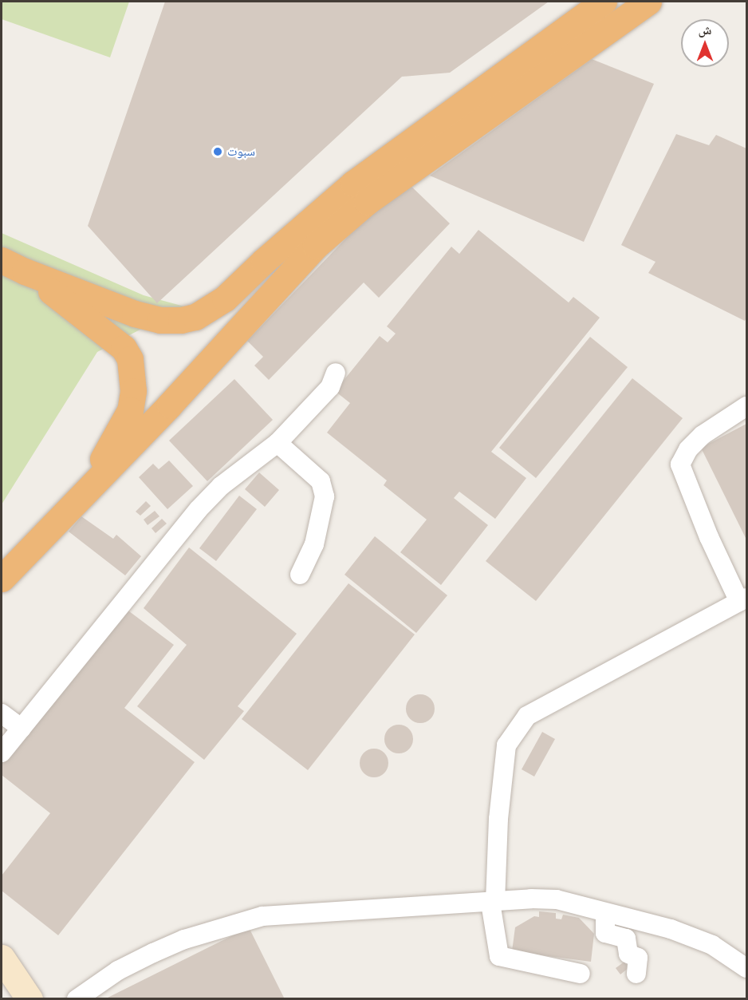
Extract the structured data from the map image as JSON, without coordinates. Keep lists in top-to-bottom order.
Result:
{
  "places": ["سبوت"],
  "north": "top"
}
